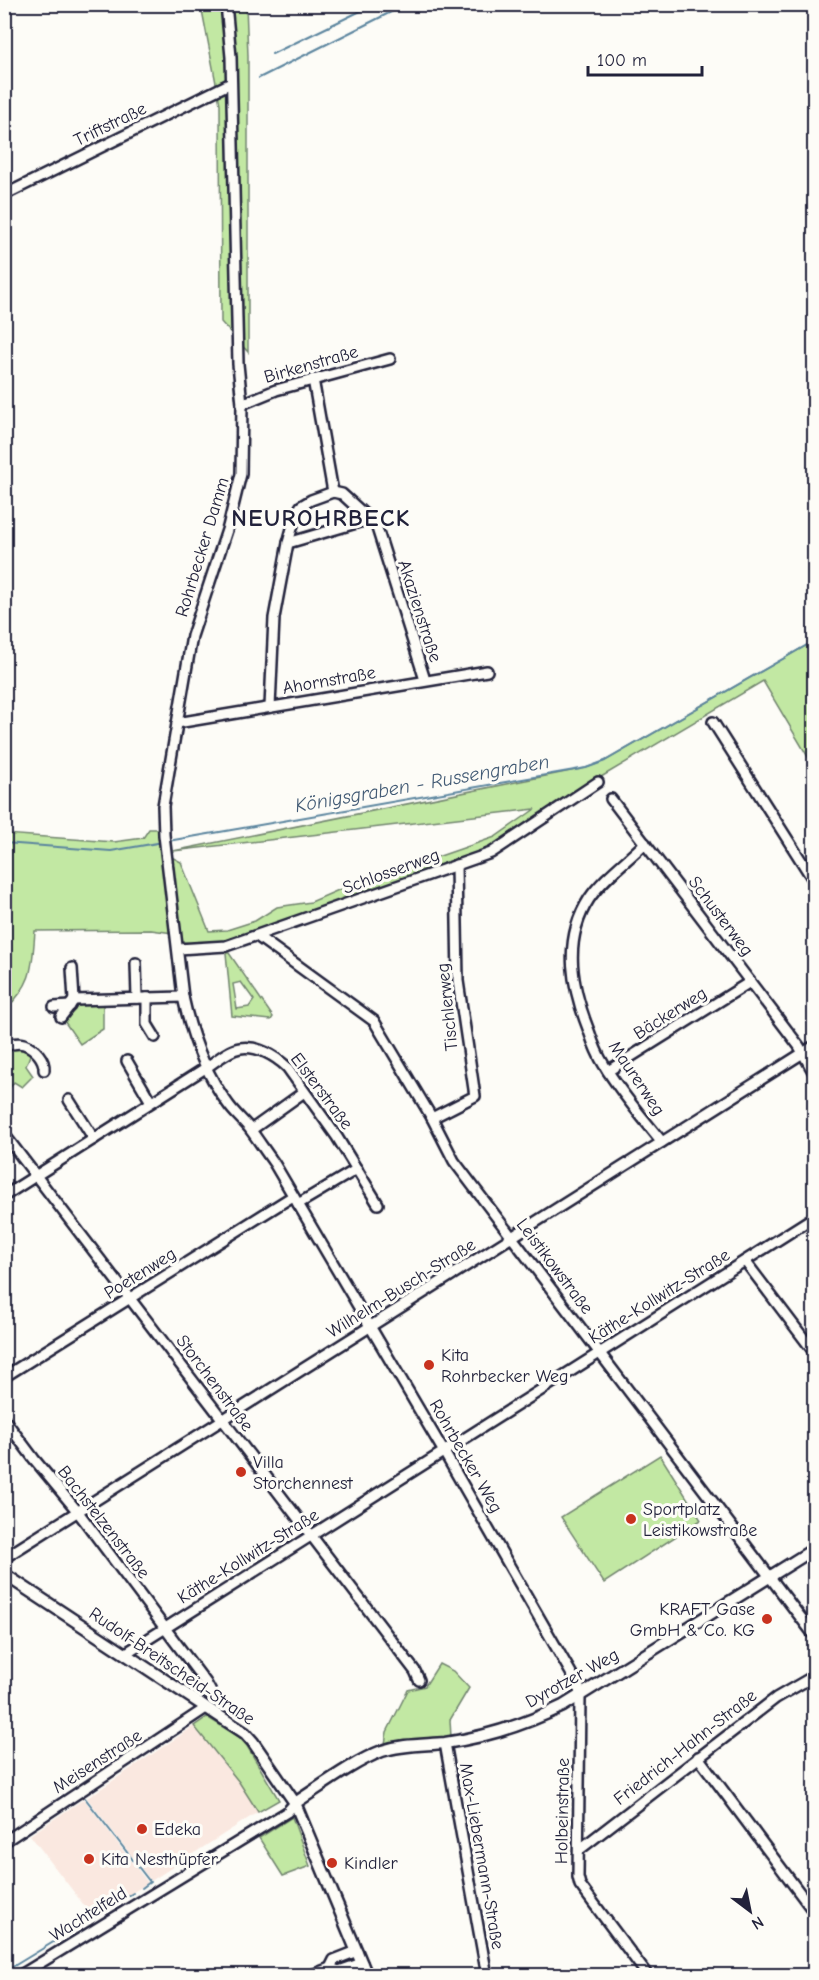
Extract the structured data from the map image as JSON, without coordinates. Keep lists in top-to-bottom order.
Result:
{
  "streets": {
    "street": [
      "Triftstraße",
      "Birkenstraße",
      "Rohrbecker Damm",
      "Akazienstraße",
      "Ahornstraße",
      "Schlosserweg",
      "Schusterweg",
      "Tischlerweg",
      "Bäckerweg",
      "Maurerweg",
      "Elsterstraße",
      "Leistikowstraße",
      "Poetenweg",
      "Wilhelm-Busch-Straße",
      "Käthe-Kollwitz-Straße",
      "Storchenstraße",
      "Rohrbecker Weg",
      "Bachstelzenstraße",
      "Rudolf-Breitscheid-Straße",
      "Dyrotzer Weg",
      "Friedrich-Hahn-Straße",
      "Meisenstraße",
      "Holbeinstraße",
      "Max-Liebermann-Straße",
      "Wachtelfeld"
    ]
  },
  "crossings": [
    ["Triftstraße", "Rohrbecker Damm"],
    ["Birkenstraße", "Rohrbecker Damm"],
    ["Rohrbecker Damm", "Ahornstraße"],
    ["Rohrbecker Damm", "Schlosserweg"],
    ["Rohrbecker Damm", "Rohrbecker Weg"],
    ["Akazienstraße", "Ahornstraße"],
    ["Schlosserweg", "Tischlerweg"],
    ["Schlosserweg", "Leistikowstraße"],
    ["Schlosserweg", "Rohrbecker Weg"],
    ["Schusterweg", "Bäckerweg"],
    ["Schusterweg", "Maurerweg"],
    ["Schusterweg", "Wilhelm-Busch-Straße"],
    ["Tischlerweg", "Leistikowstraße"],
    ["Bäckerweg", "Maurerweg"],
    ["Maurerweg", "Wilhelm-Busch-Straße"],
    ["Elsterstraße", "Storchenstraße"],
    ["Elsterstraße", "Rohrbecker Weg"],
    ["Leistikowstraße", "Wilhelm-Busch-Straße"],
    ["Leistikowstraße", "Käthe-Kollwitz-Straße"],
    ["Leistikowstraße", "Dyrotzer Weg"],
    ["Poetenweg", "Storchenstraße"],
    ["Poetenweg", "Rohrbecker Weg"],
    ["Wilhelm-Busch-Straße", "Storchenstraße"],
    ["Wilhelm-Busch-Straße", "Rohrbecker Weg"],
    ["Wilhelm-Busch-Straße", "Bachstelzenstraße"],
    ["Käthe-Kollwitz-Straße", "Storchenstraße"],
    ["Käthe-Kollwitz-Straße", "Rohrbecker Weg"],
    ["Käthe-Kollwitz-Straße", "Bachstelzenstraße"],
    ["Käthe-Kollwitz-Straße", "Rudolf-Breitscheid-Straße"],
    ["Rohrbecker Weg", "Dyrotzer Weg"],
    ["Rohrbecker Weg", "Holbeinstraße"],
    ["Rudolf-Breitscheid-Straße", "Dyrotzer Weg"],
    ["Rudolf-Breitscheid-Straße", "Meisenstraße"],
    ["Rudolf-Breitscheid-Straße", "Wachtelfeld"],
    ["Dyrotzer Weg", "Holbeinstraße"],
    ["Dyrotzer Weg", "Max-Liebermann-Straße"],
    ["Dyrotzer Weg", "Wachtelfeld"],
    ["Friedrich-Hahn-Straße", "Holbeinstraße"]
  ],
  "districts": ["NEUROHRBECK"],
  "water": ["Königsgraben - Russengraben"],
  "places": [
    "Kita Rohrbecker Weg",
    "Villa Storchennest",
    "Sportplatz Leistikowstraße",
    "KRAFT Gase GmbH & Co. KG",
    "Edeka",
    "Kita Nesthüpfer",
    "Kindler"
  ],
  "scale_bar": "100 m",
  "north": "bottom right"
}
